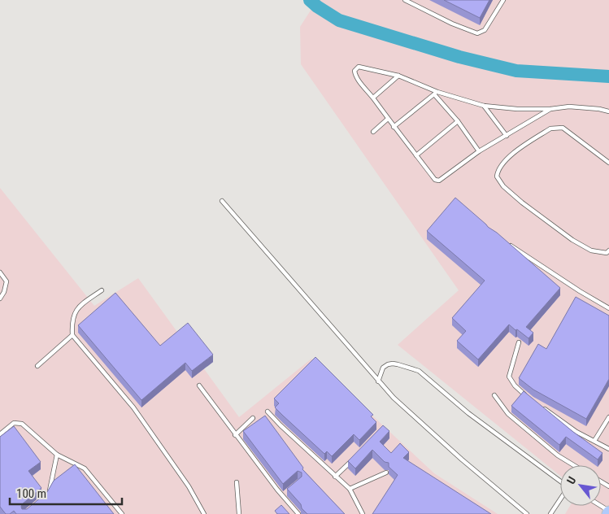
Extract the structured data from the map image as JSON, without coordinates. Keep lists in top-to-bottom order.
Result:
{
  "scale_bar": "100 m",
  "north": "top left"
}
